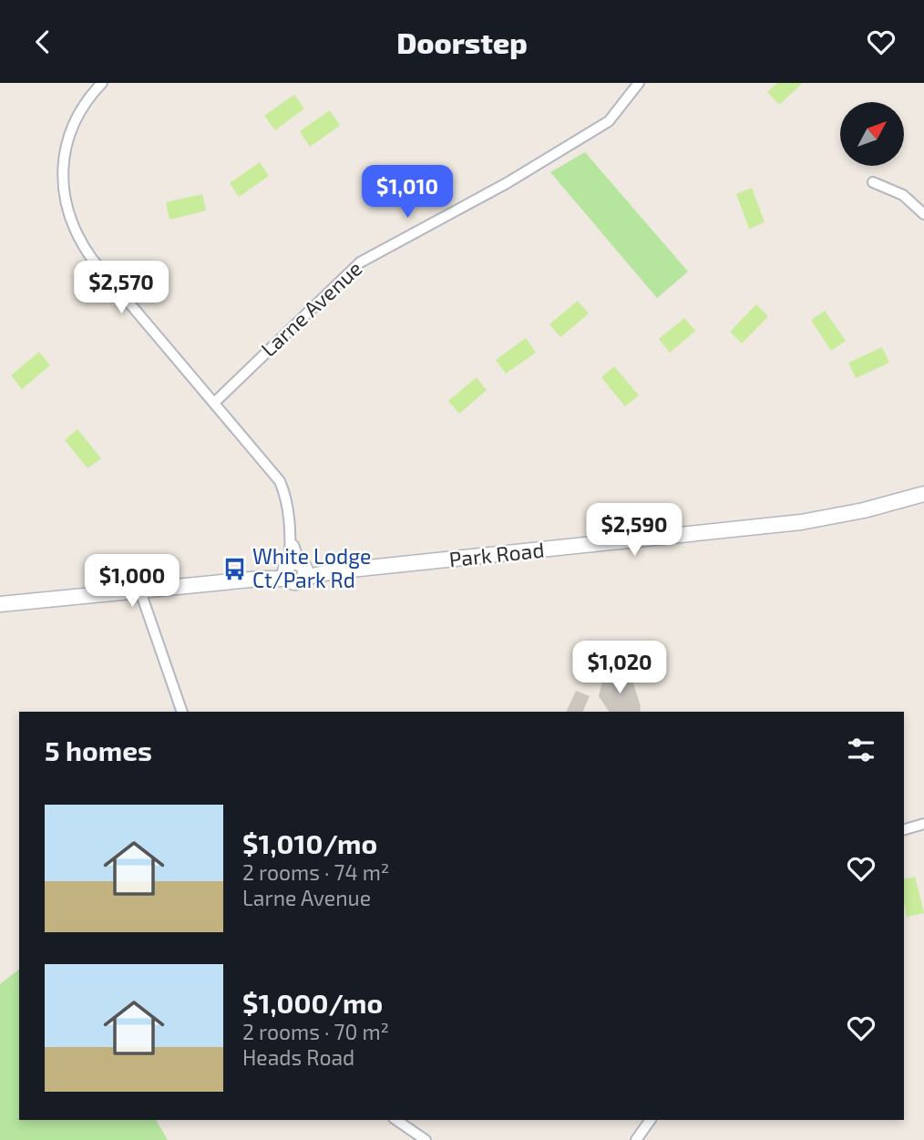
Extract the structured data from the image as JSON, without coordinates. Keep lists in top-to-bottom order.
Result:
{
  "streets": {
    "street": ["Larne Avenue", "Park Road"]
  },
  "places": {
    "bus stop": ["White Lodge Ct/Park Rd"]
  },
  "north": "top right",
  "page": {
    "header": "Doorstep",
    "price": [
      "$1,010",
      "$2,570",
      "$2,590",
      "$1,000",
      "$1,020"
    ],
    "heading": "5 homes",
    "list": [
      {
        "name": "$1,010/mo",
        "note": "2 rooms · 74 m² · Larne Avenue"
      },
      {
        "name": "$1,000/mo",
        "note": "2 rooms · 70 m² · Heads Road"
      }
    ]
  }
}
